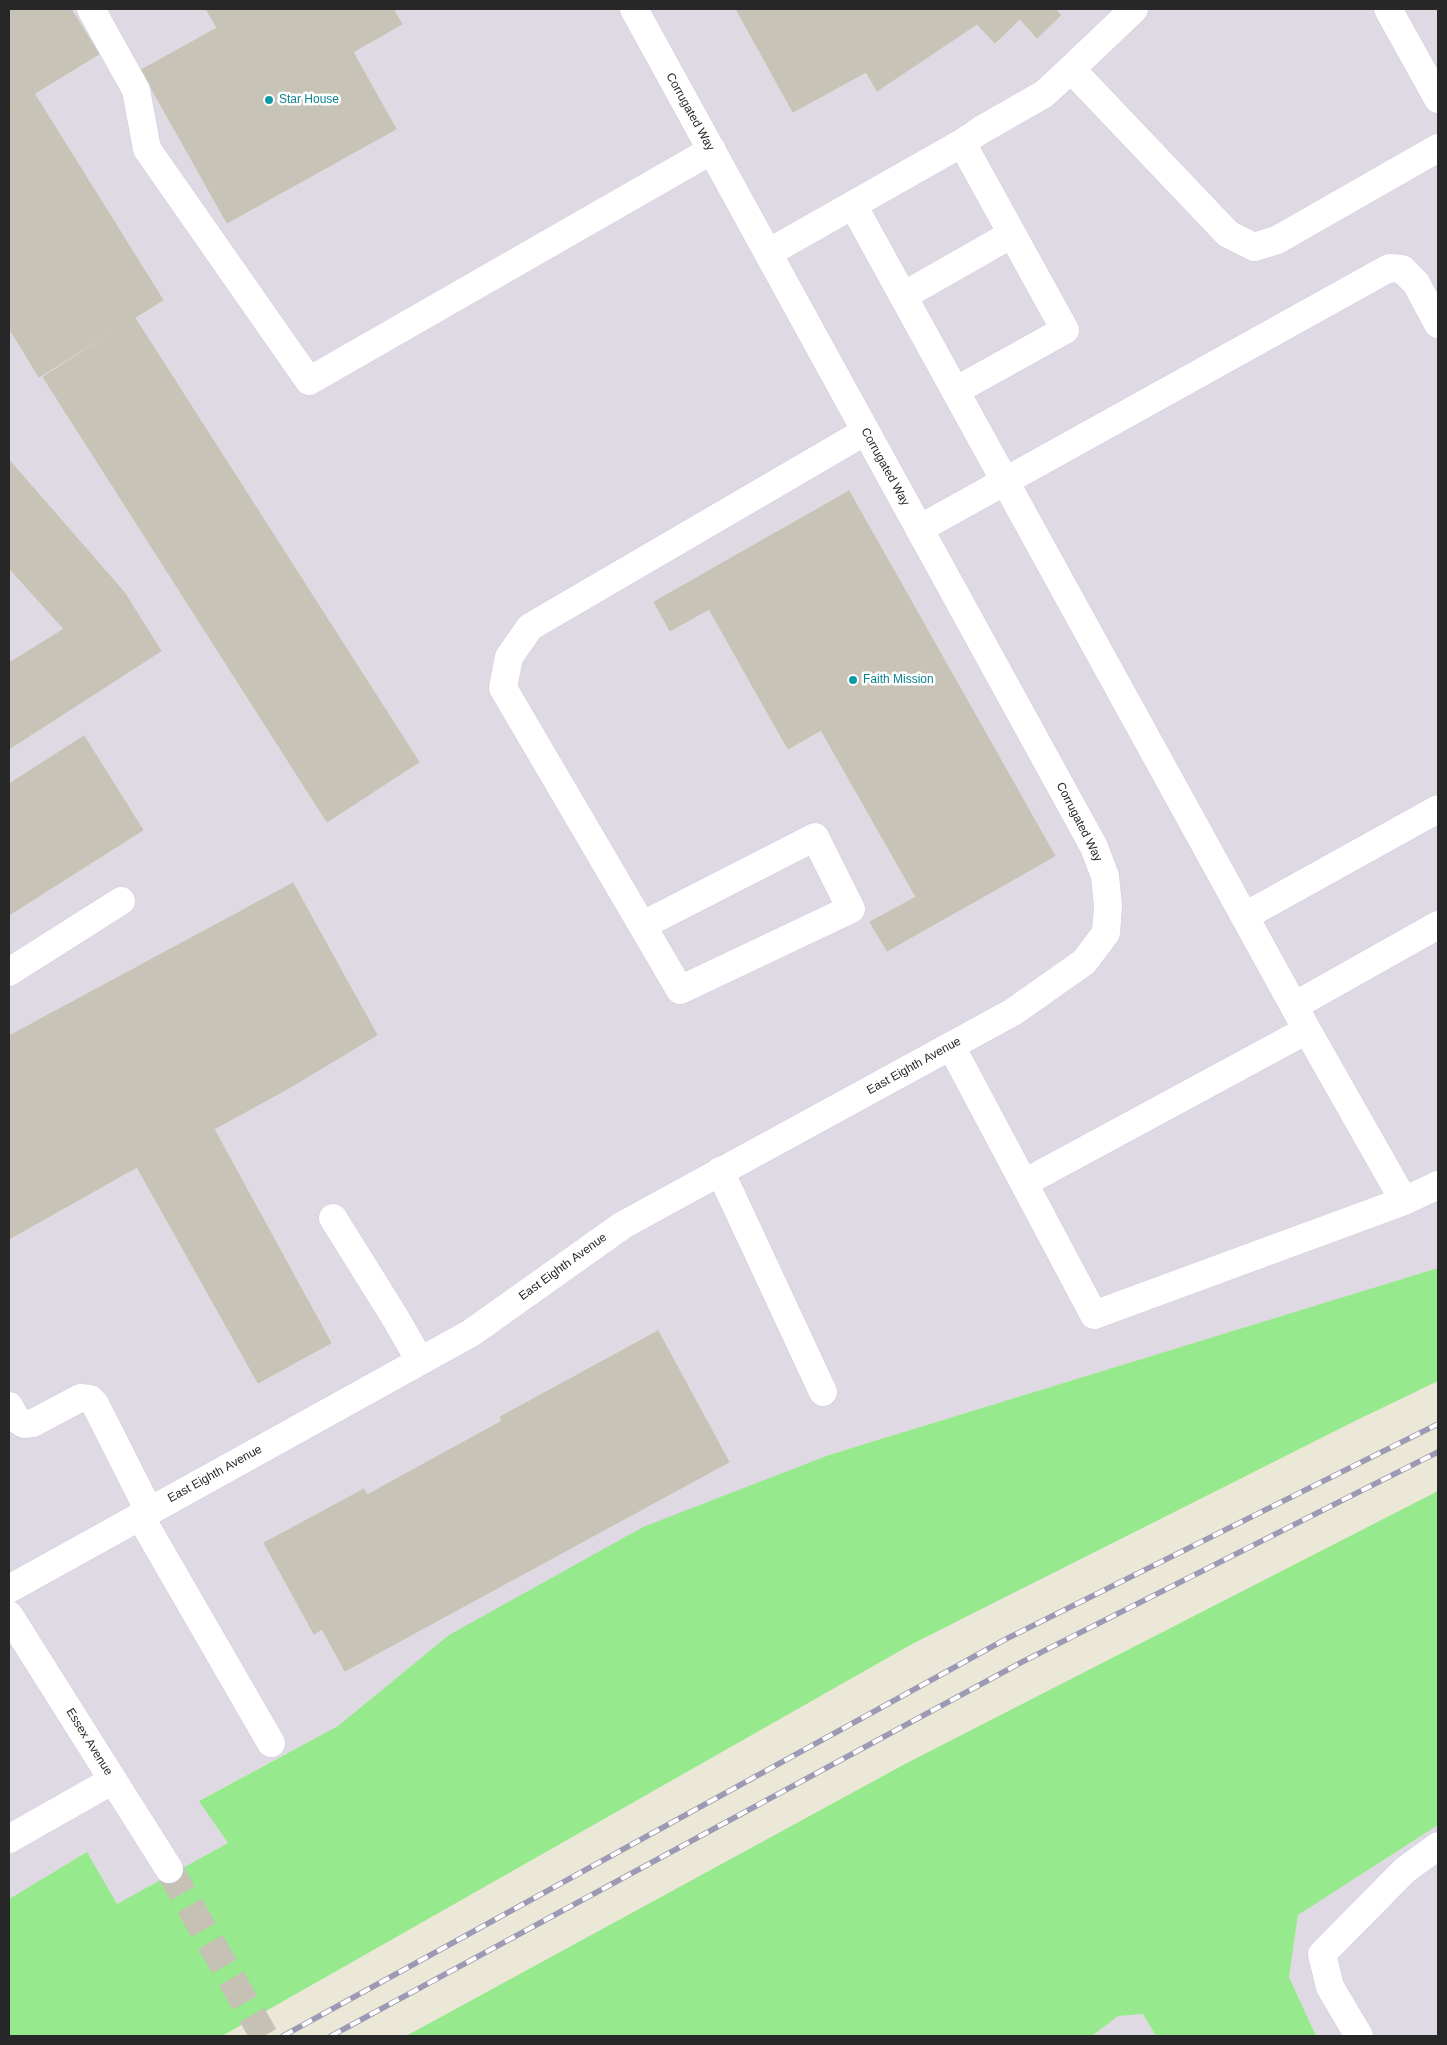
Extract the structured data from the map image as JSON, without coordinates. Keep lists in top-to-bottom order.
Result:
{
  "streets": {
    "street": ["Corrugated Way", "East Eighth Avenue", "Essex Avenue"]
  },
  "crossings": [
    ["Corrugated Way", "East Eighth Avenue"]
  ],
  "places": ["Star House", "Faith Mission"]
}
